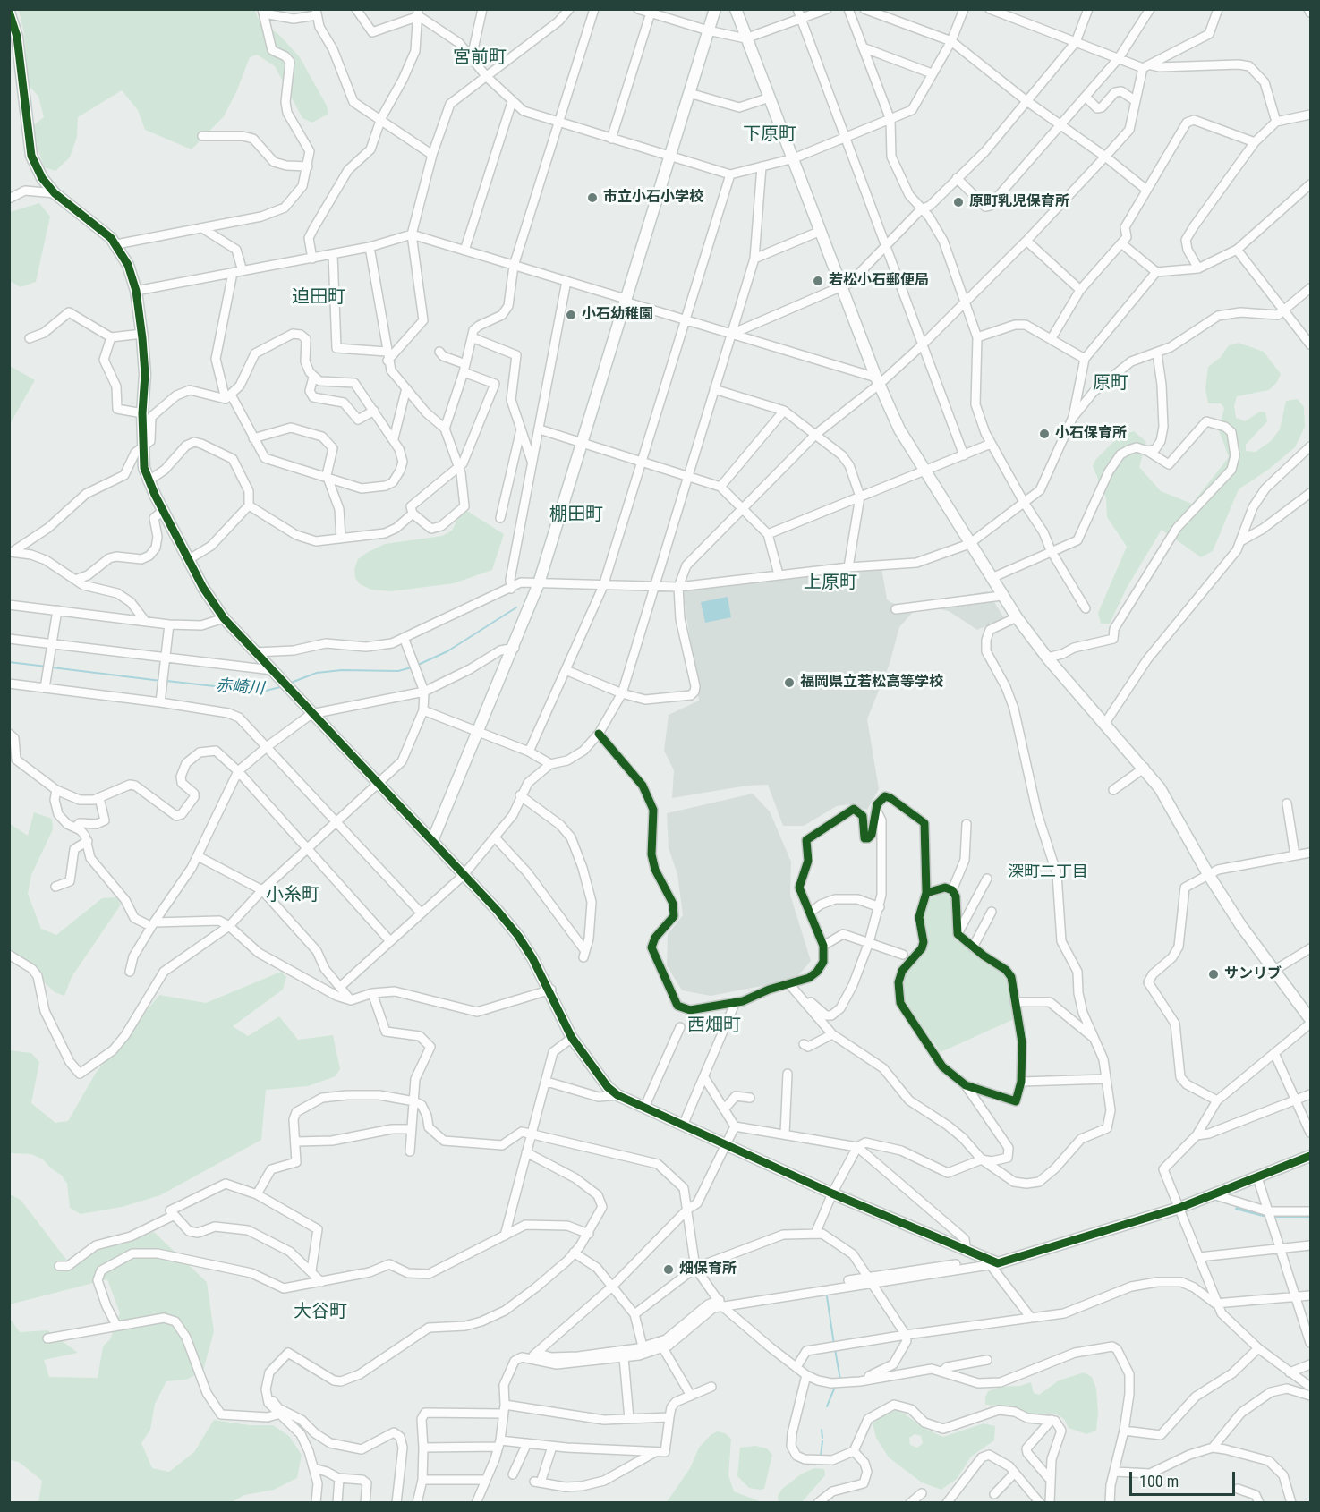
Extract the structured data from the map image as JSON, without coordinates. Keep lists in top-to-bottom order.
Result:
{
  "districts": [
    "宮前町",
    "下原町",
    "迫田町",
    "原町",
    "棚田町",
    "上原町",
    "深町二丁目",
    "小糸町",
    "西畑町",
    "大谷町"
  ],
  "water": ["赤崎川"],
  "places": [
    "市立小石小学校",
    "原町乳児保育所",
    "若松小石郵便局",
    "小石幼稚園",
    "小石保育所",
    "福岡県立若松高等学校",
    "サンリブ",
    "畑保育所"
  ],
  "scale_bar": "100 m"
}
